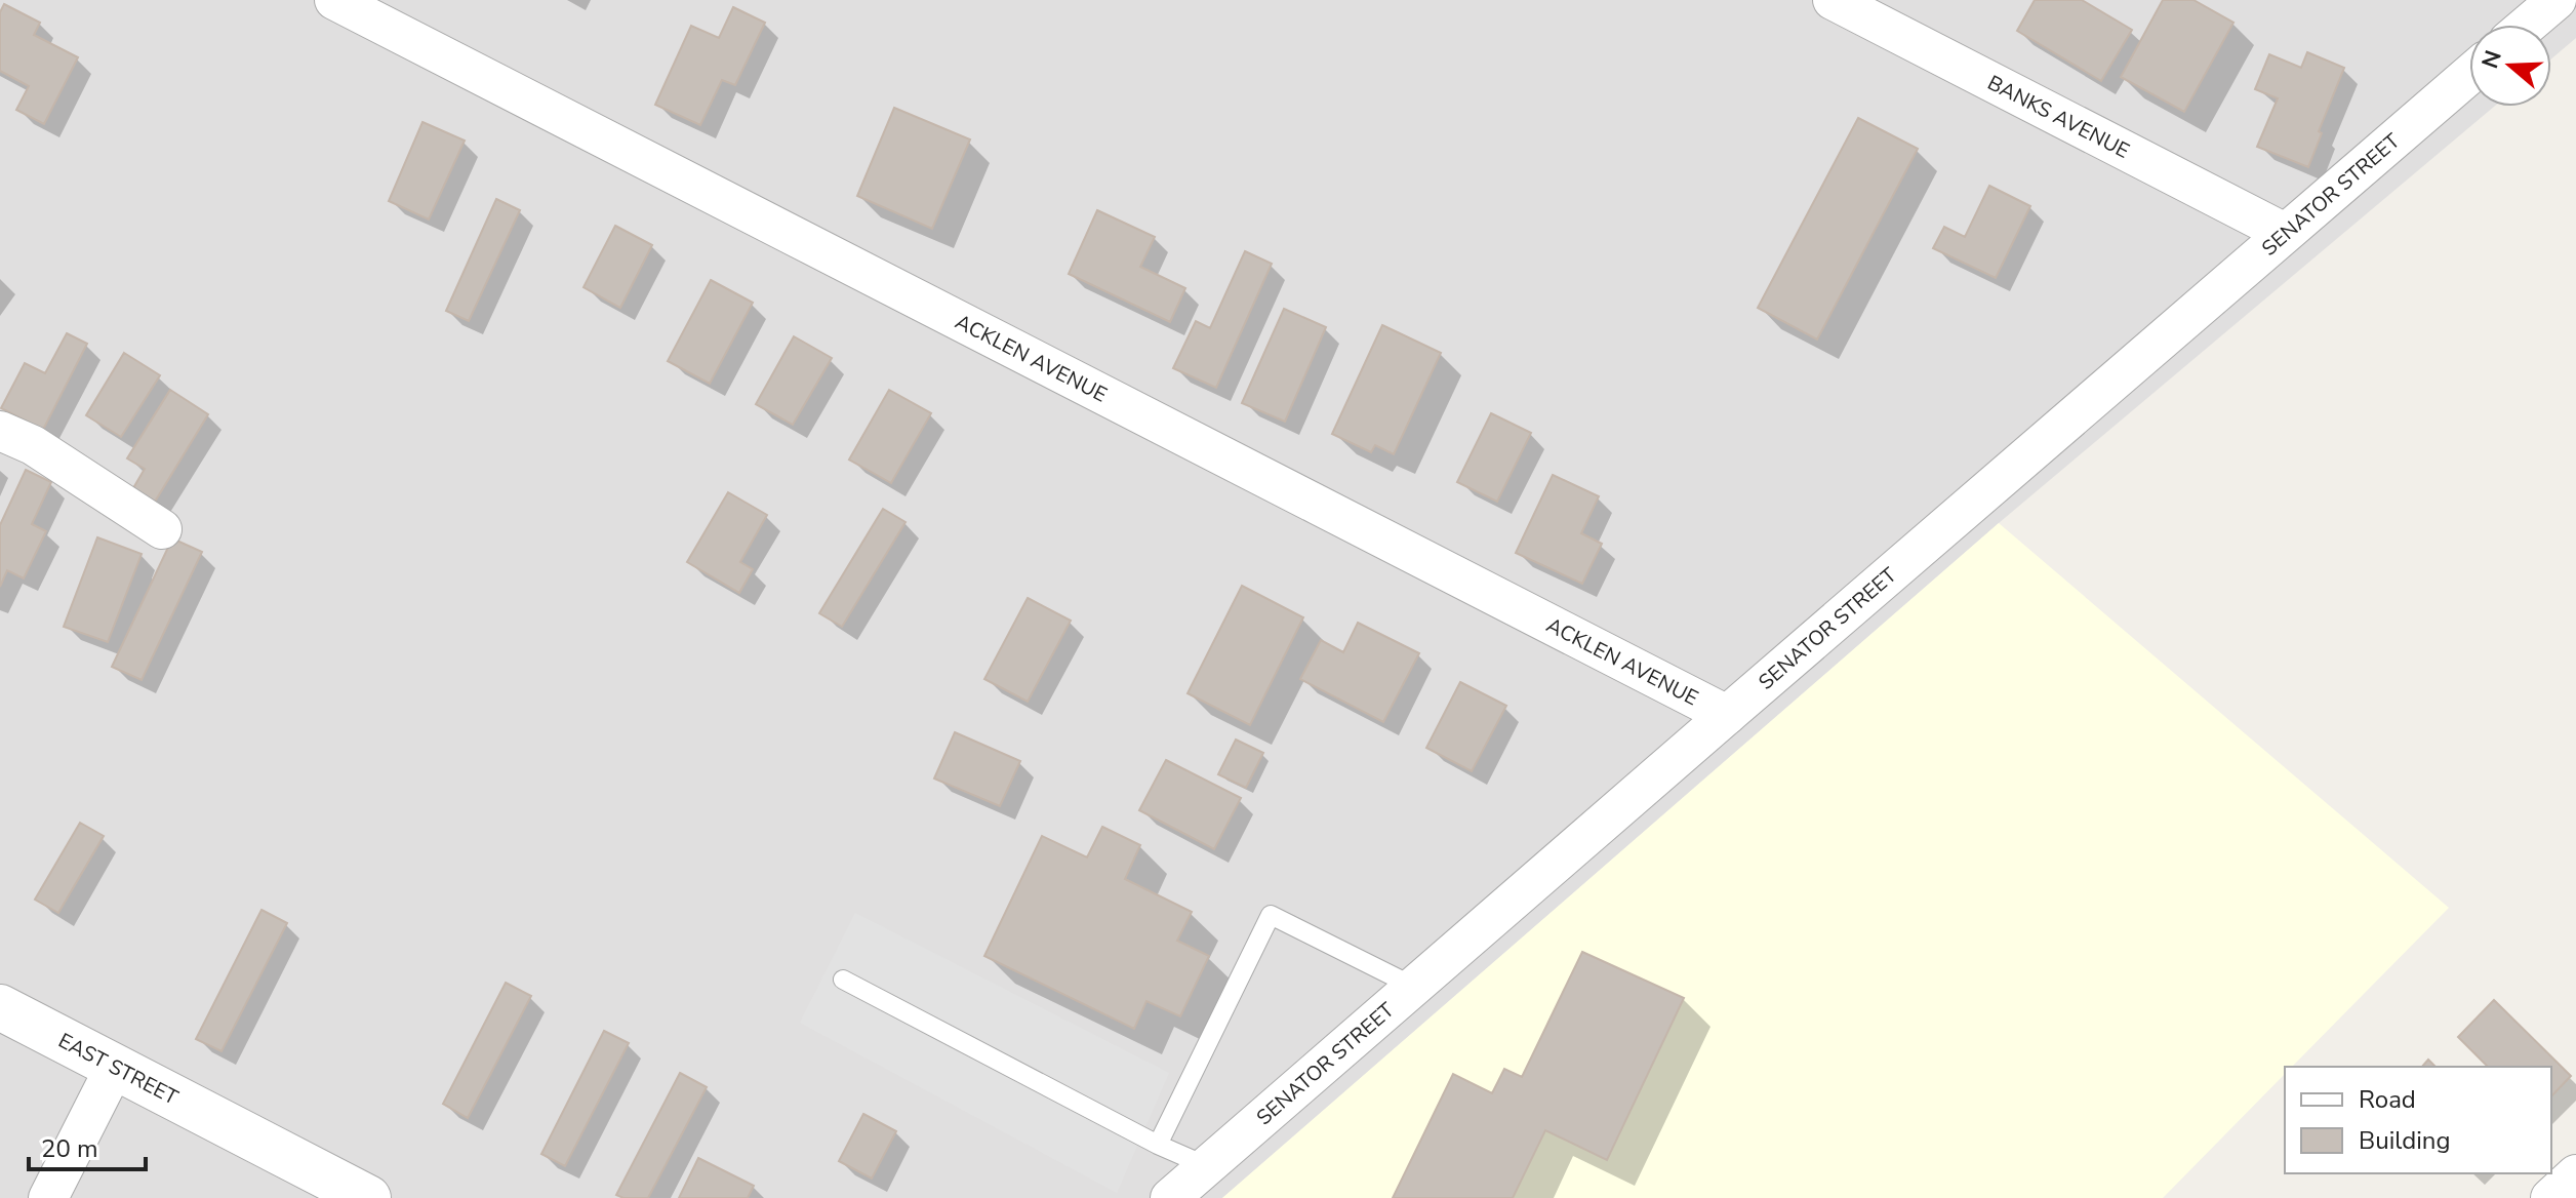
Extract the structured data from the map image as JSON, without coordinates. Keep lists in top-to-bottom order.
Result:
{
  "streets": {
    "street": [
      "BANKS AVENUE",
      "SENATOR STREET",
      "ACKLEN AVENUE",
      "EAST STREET"
    ]
  },
  "crossings": [
    ["BANKS AVENUE", "SENATOR STREET"],
    ["SENATOR STREET", "ACKLEN AVENUE"]
  ],
  "legend": ["Road", "Building"],
  "scale_bar": "20 m",
  "north": "left"
}
